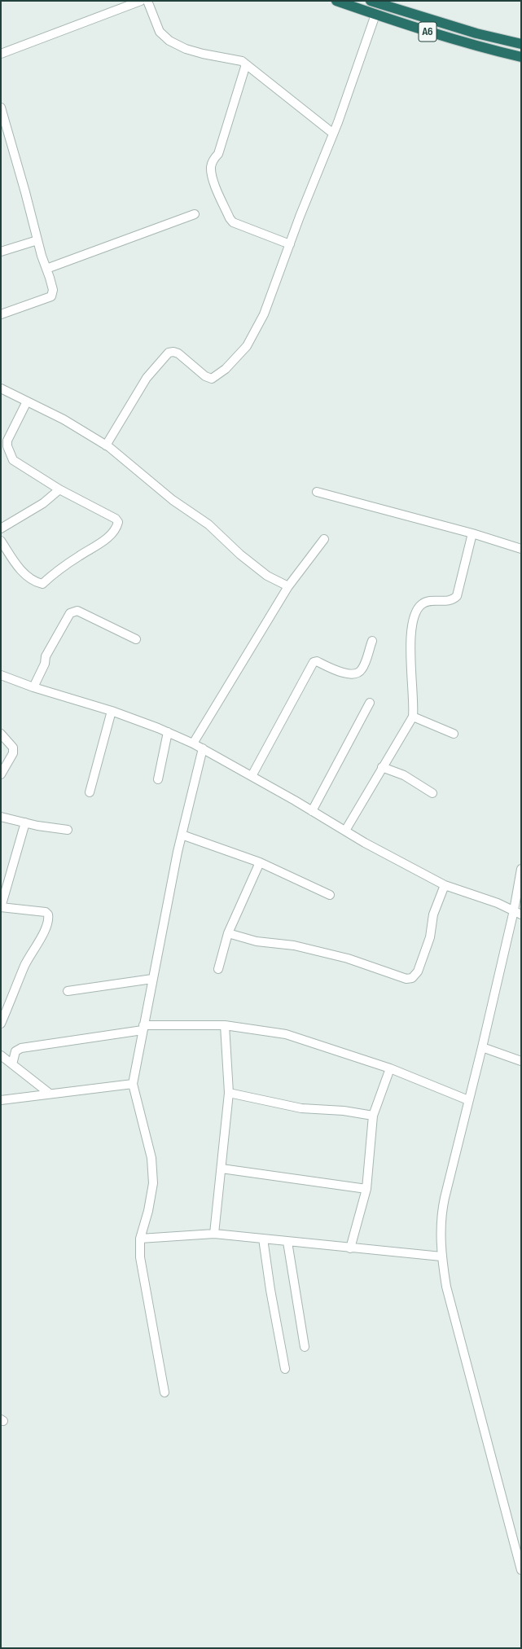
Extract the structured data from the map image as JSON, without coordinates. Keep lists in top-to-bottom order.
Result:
{
  "streets": {
    "highway": ["A6"]
  }
}
